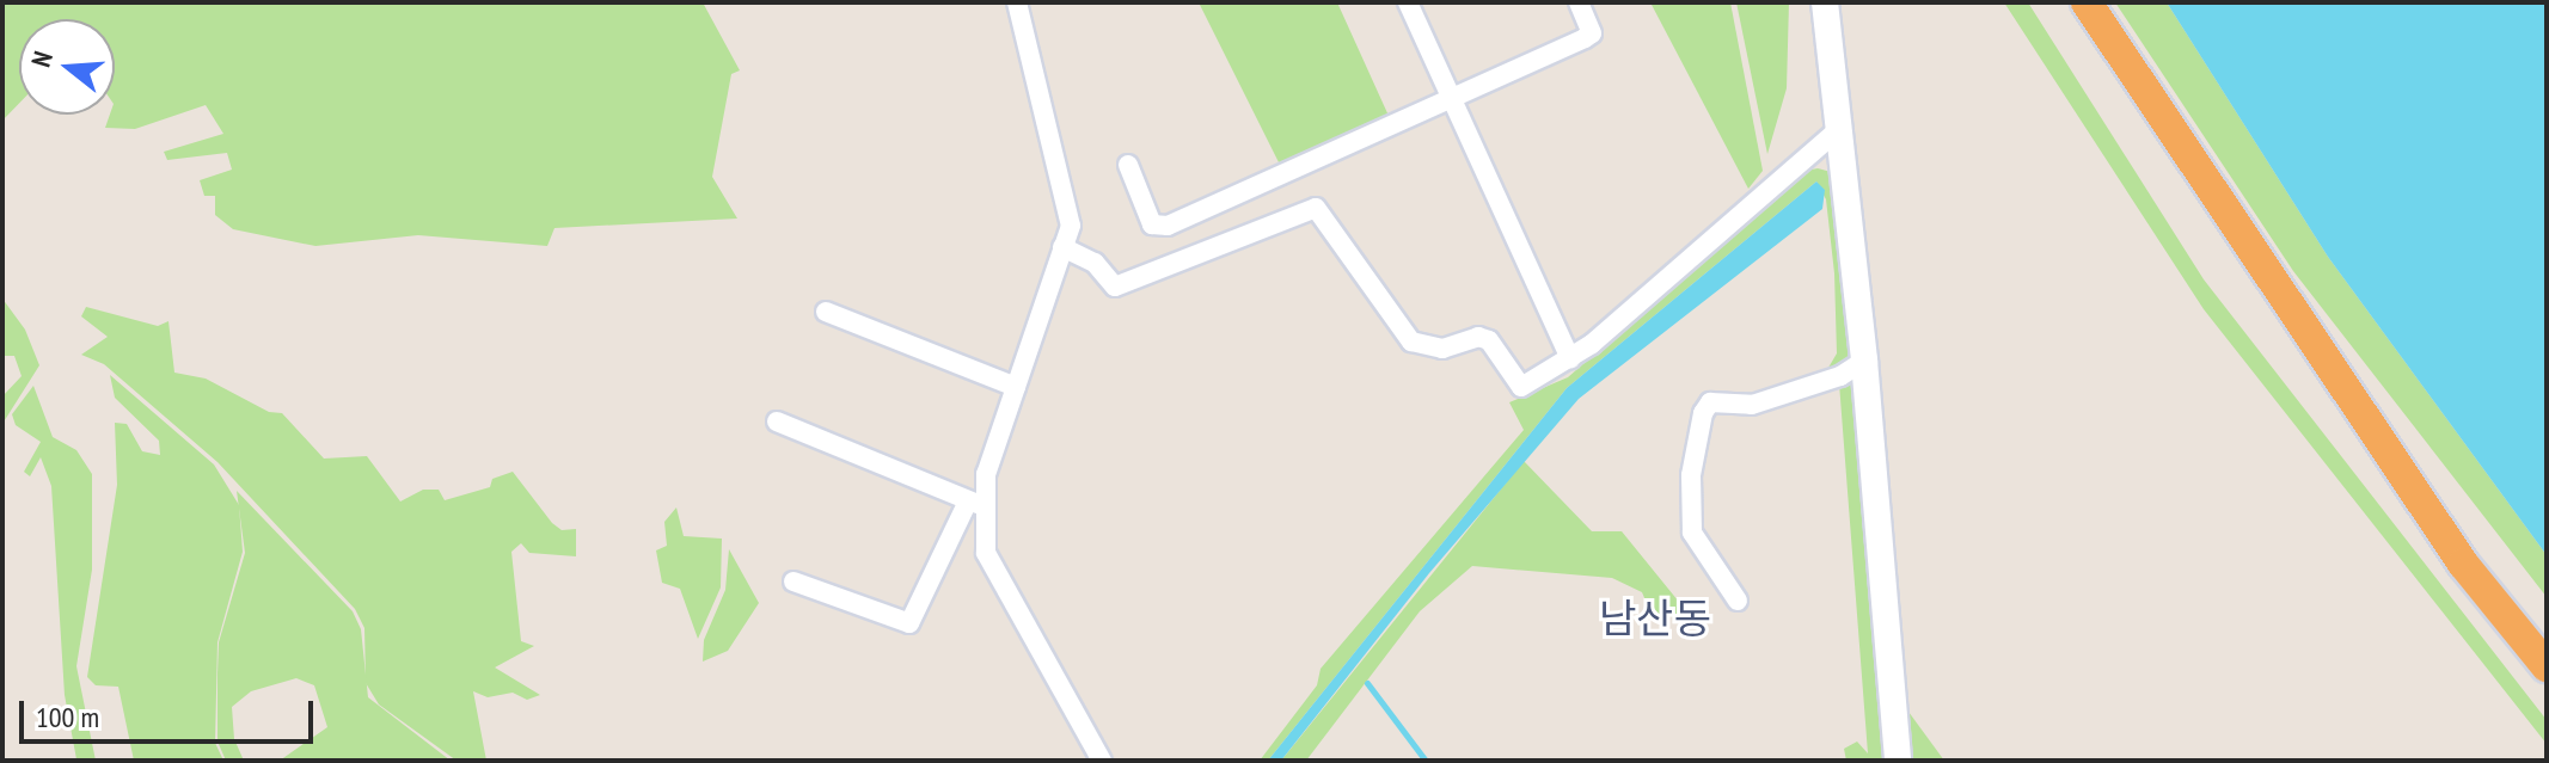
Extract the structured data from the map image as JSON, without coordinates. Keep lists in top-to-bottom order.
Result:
{
  "districts": ["남산동"],
  "scale_bar": "100 m",
  "north": "left"
}
